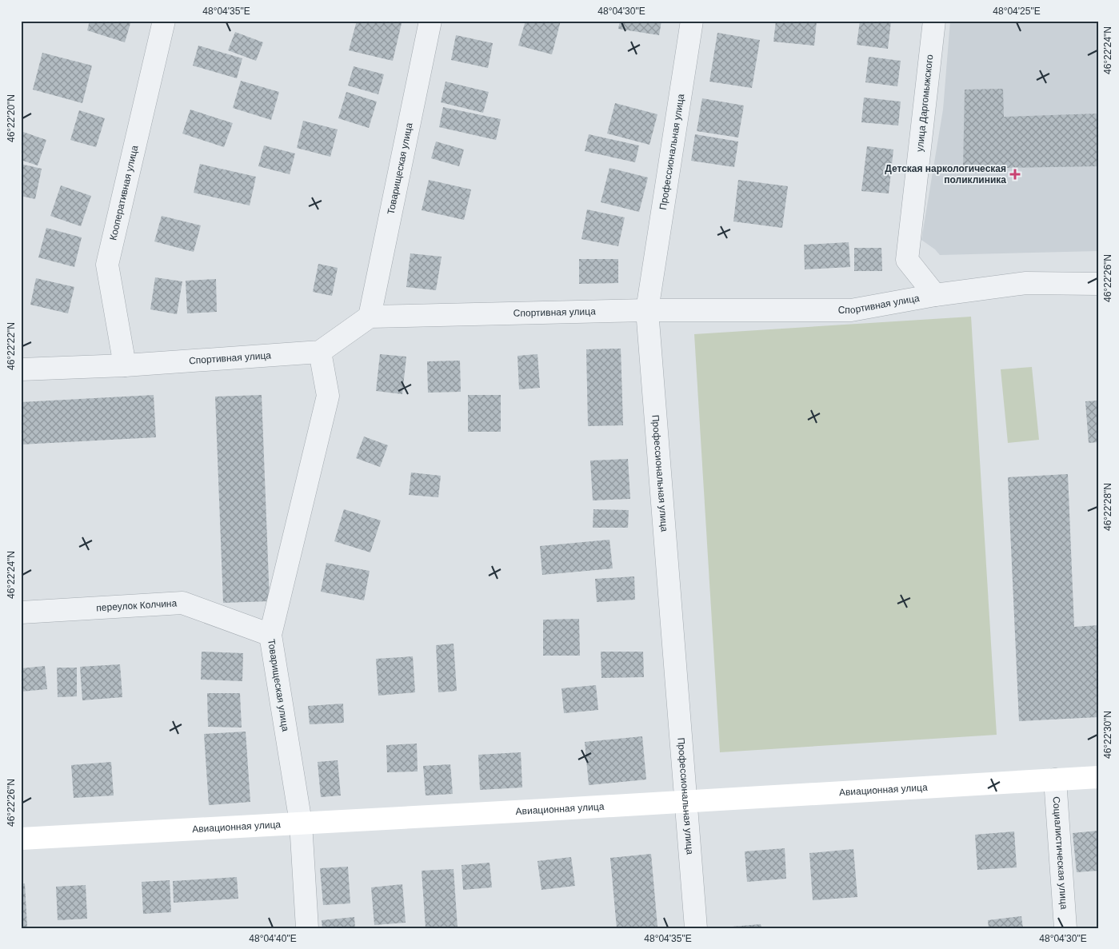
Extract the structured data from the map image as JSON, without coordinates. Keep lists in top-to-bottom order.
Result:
{
  "streets": {
    "main road": ["Авиационная улица"],
    "street": [
      "улица Даргомыжского",
      "Профессиональная улица",
      "Товарищеская улица",
      "Кооперативная улица",
      "Спортивная улица",
      "переулок Колчина",
      "Социалистическая улица"
    ]
  },
  "crossings": [
    ["улица Даргомыжского", "Спортивная улица"],
    ["Профессиональная улица", "Спортивная улица"],
    ["Профессиональная улица", "Авиационная улица"],
    ["Товарищеская улица", "Спортивная улица"],
    ["Товарищеская улица", "переулок Колчина"],
    ["Товарищеская улица", "Авиационная улица"],
    ["Кооперативная улица", "Спортивная улица"],
    ["Авиационная улица", "Социалистическая улица"]
  ],
  "places": {
    "health": ["Детская наркологическая поликлиника"]
  },
  "coordinates": [
    "48°04'35\"E",
    "48°04'30\"E",
    "48°04'25\"E",
    "46°22'24\"N",
    "46°22'20\"N",
    "46°22'26\"N",
    "46°22'22\"N",
    "46°22'28\"N",
    "46°22'30\"N",
    "48°04'40\"E"
  ]
}
